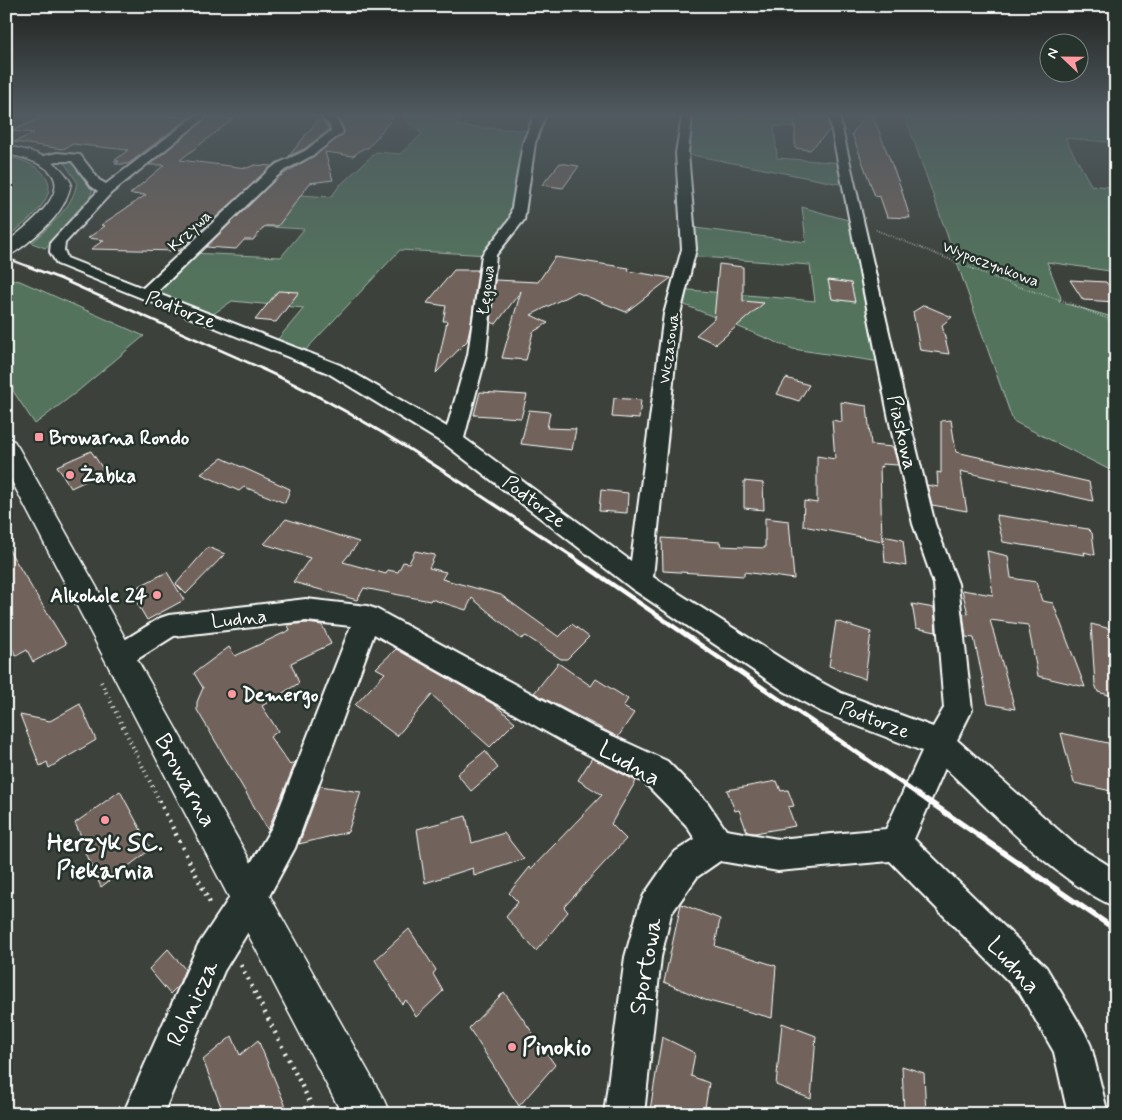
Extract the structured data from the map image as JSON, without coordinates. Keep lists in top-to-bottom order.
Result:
{
  "streets": {
    "street": [
      "Krzywa",
      "Łęgowa",
      "Podtorze",
      "Wczasowa",
      "Piaskowa",
      "Ludna",
      "Browarna",
      "Sportowa",
      "Rolnicza"
    ],
    "path": ["Wypoczynkowa"]
  },
  "crossings": [
    ["Krzywa", "Podtorze"],
    ["Wypoczynkowa", "Piaskowa"],
    ["Łęgowa", "Podtorze"],
    ["Podtorze", "Wczasowa"],
    ["Podtorze", "Piaskowa"],
    ["Ludna", "Browarna"],
    ["Ludna", "Sportowa"],
    ["Browarna", "Rolnicza"]
  ],
  "places": {
    "transit": ["Browarna Rondo"],
    "other": [
      "Żabka",
      "Alkohole 24",
      "Demergo",
      "Herzyk SC. Piekarnia",
      "Pinokio"
    ]
  },
  "north": "left"
}
